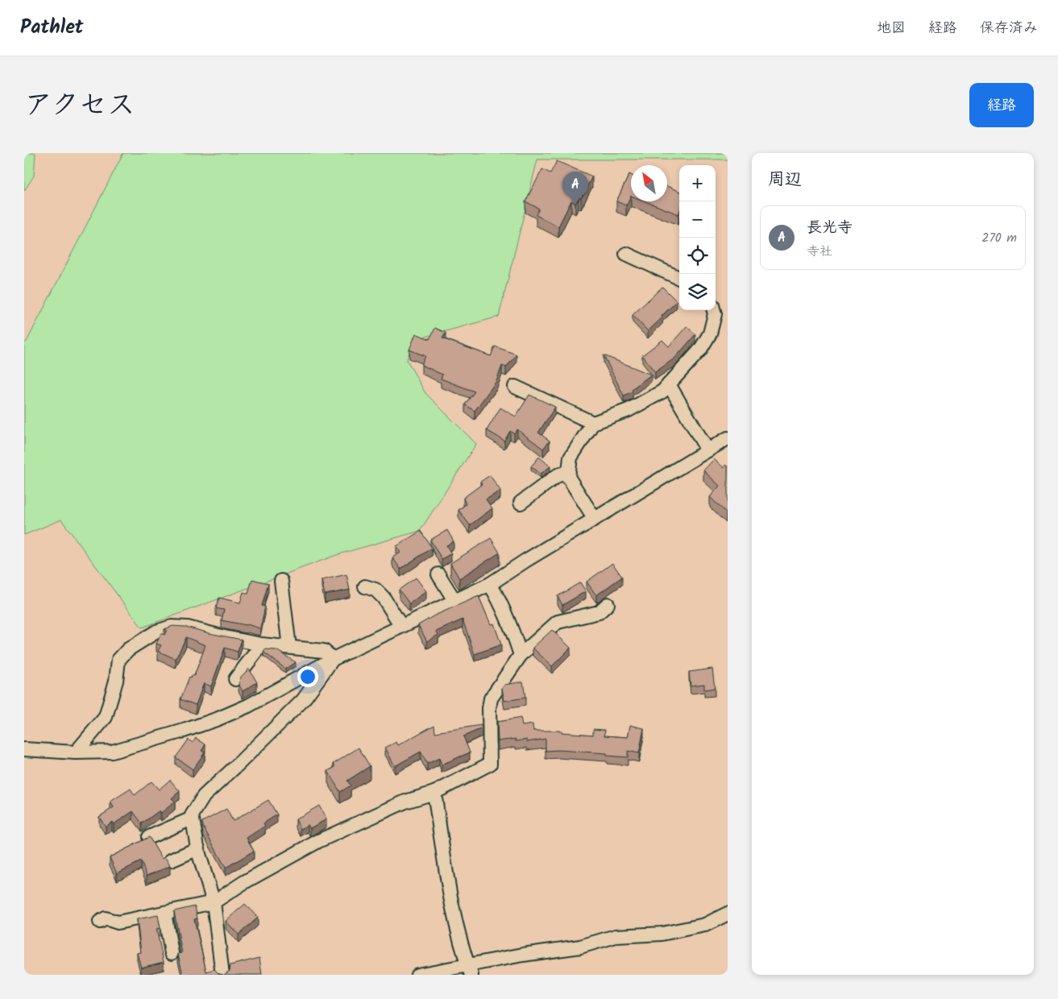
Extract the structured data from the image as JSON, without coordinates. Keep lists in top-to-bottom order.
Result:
{
  "north": "top left",
  "page": {
    "header": "Pathlet",
    "nav": ["地図", "経路", "保存済み"],
    "title": "アクセス",
    "buttons": "経路",
    "heading": "周辺",
    "map_buttons": ["+", "−"],
    "pins": "A",
    "list": [
      {
        "mark": "A",
        "name": "長光寺",
        "note": "寺社",
        "value": "270 m"
      }
    ]
  }
}
